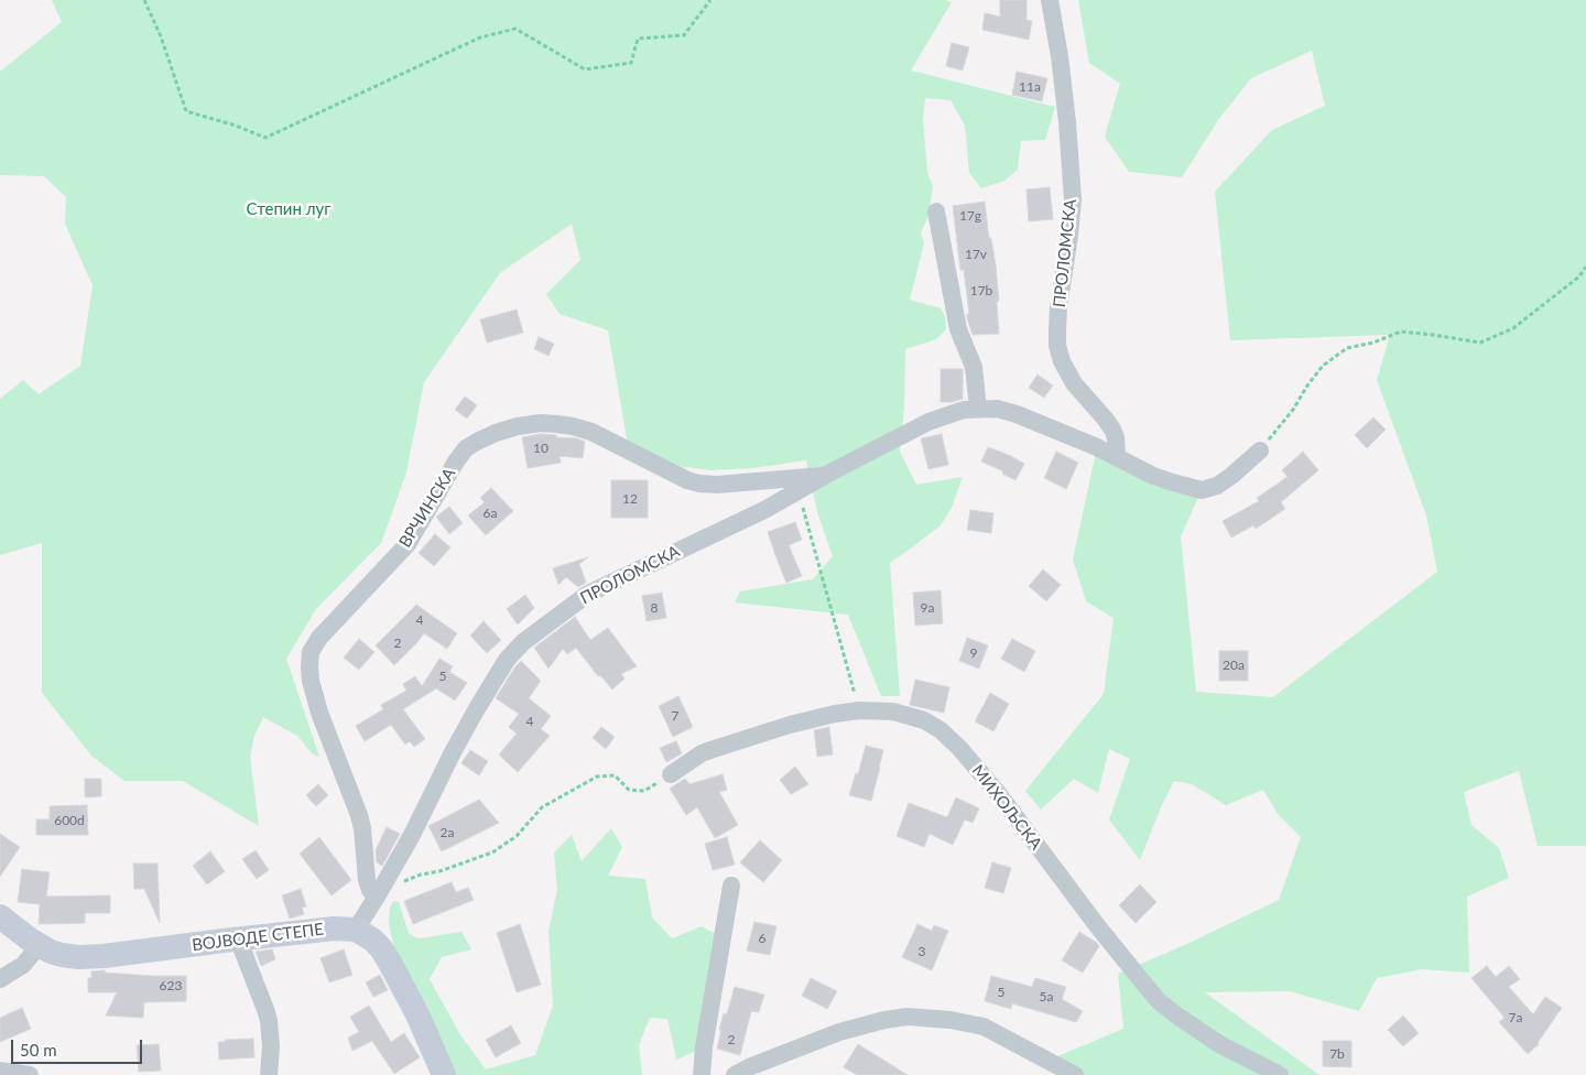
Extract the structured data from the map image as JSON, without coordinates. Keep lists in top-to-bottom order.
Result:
{
  "streets": {
    "street": [
      "ПРОЛОМСКА",
      "ВРЧИНСКА",
      "МИХОЉСКА",
      "ВОЈВОДЕ СТЕПЕ"
    ]
  },
  "crossings": [
    ["ПРОЛОМСКА", "ВРЧИНСКА"]
  ],
  "parks": ["Степин луг"],
  "house_numbers": [
    "11a",
    "17g",
    "17v",
    "17b",
    "10",
    "12",
    "6a",
    "8",
    "9a",
    "4",
    "2",
    "9",
    "20a",
    "5",
    "7",
    "4",
    "600d",
    "2a",
    "6",
    "3",
    "623",
    "5",
    "5a",
    "7a",
    "2",
    "7b"
  ],
  "scale_bar": "50 m"
}
